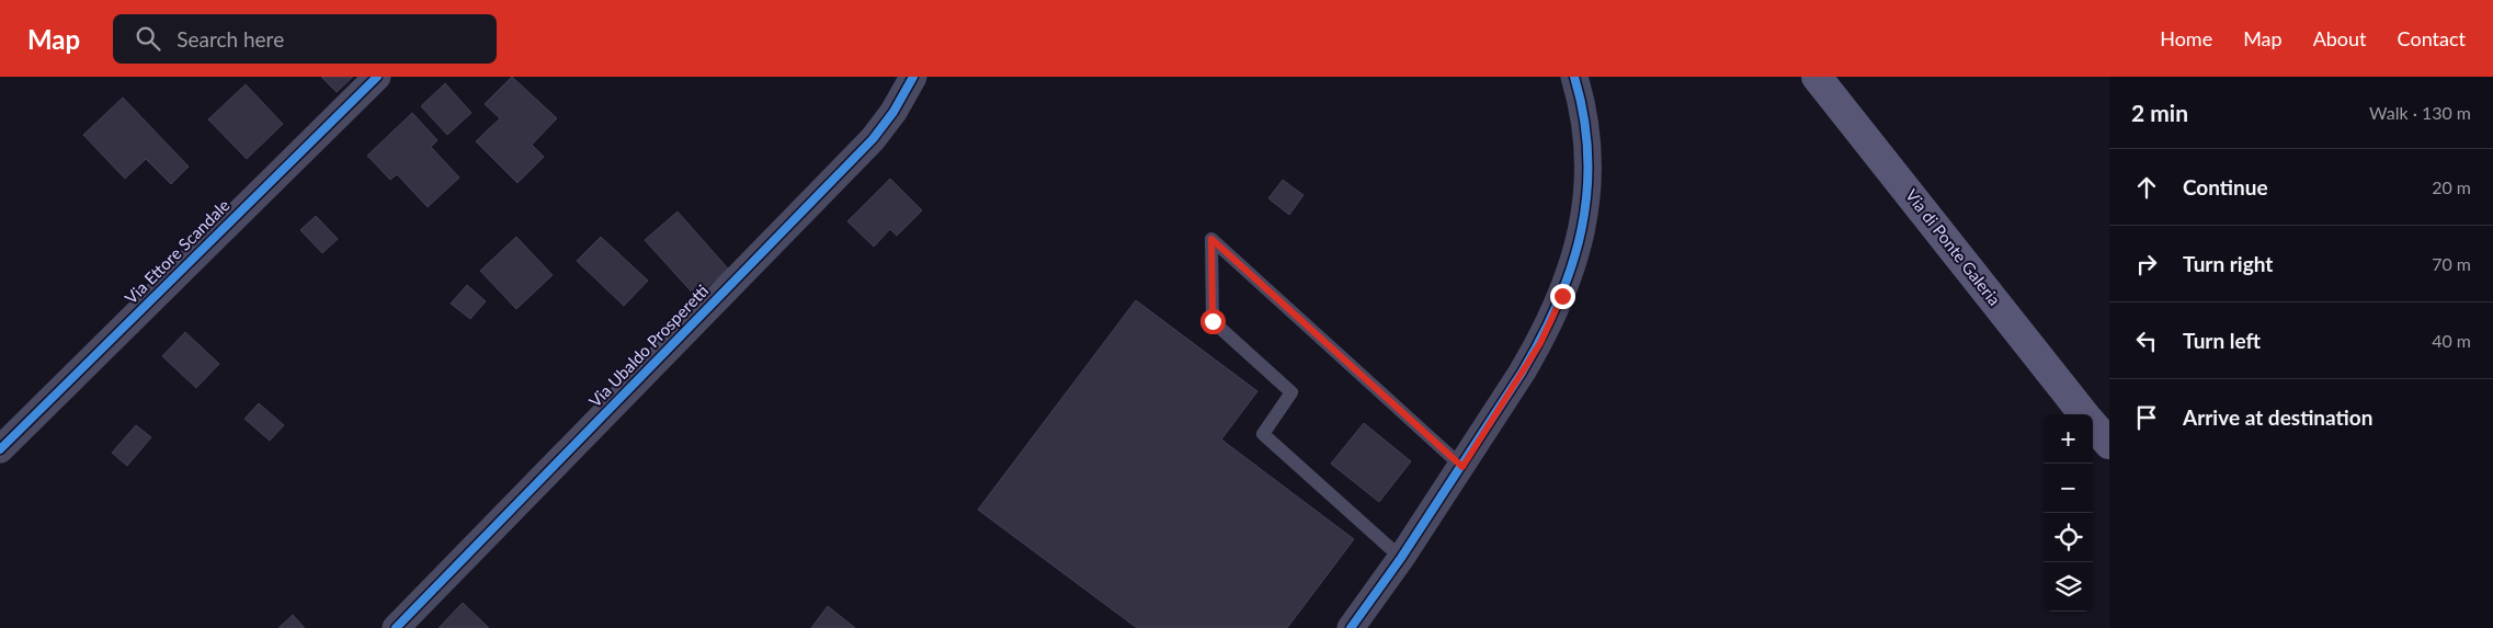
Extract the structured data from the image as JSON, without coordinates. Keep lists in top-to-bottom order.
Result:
{
  "streets": {
    "main road": ["Via di Ponte Galeria"],
    "street": ["Via Ettore Scandale", "Via Ubaldo Prosperetti"]
  },
  "page": {
    "header": "Map",
    "search": "Search here",
    "nav": [
      "Home",
      "Map",
      "About",
      "Contact"
    ],
    "heading": ["2 min", "Walk · 130 m"],
    "list": [
      ["Continue", "20 m"],
      ["Turn right", "70 m"],
      ["Turn left", "40 m"],
      "Arrive at destination"
    ],
    "map_buttons": ["+", "−"]
  }
}
